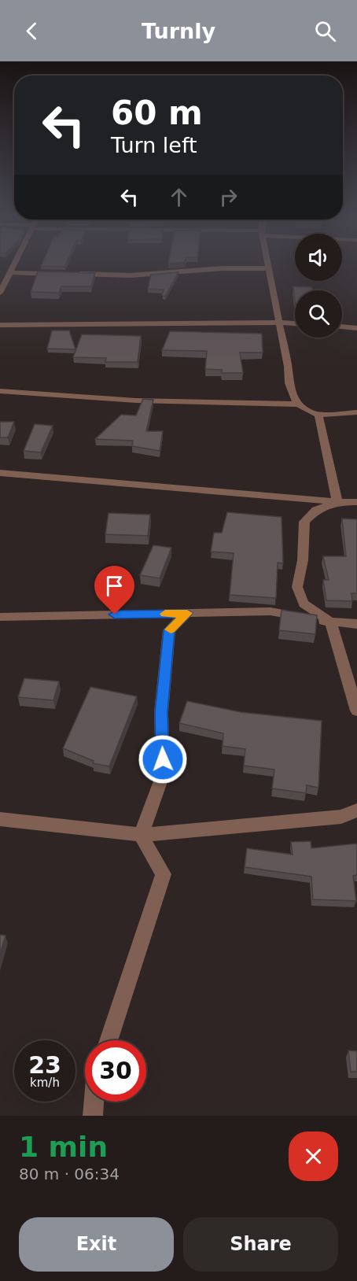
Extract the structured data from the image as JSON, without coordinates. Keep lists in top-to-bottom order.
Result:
{
  "page": {
    "header": "Turnly",
    "turn": ["60 m", "Turn left"],
    "speed": "23 km/h",
    "limit": "30",
    "heading": ["1 min", "80 m · 06:34"],
    "buttons": ["Exit", "Share"]
  }
}
